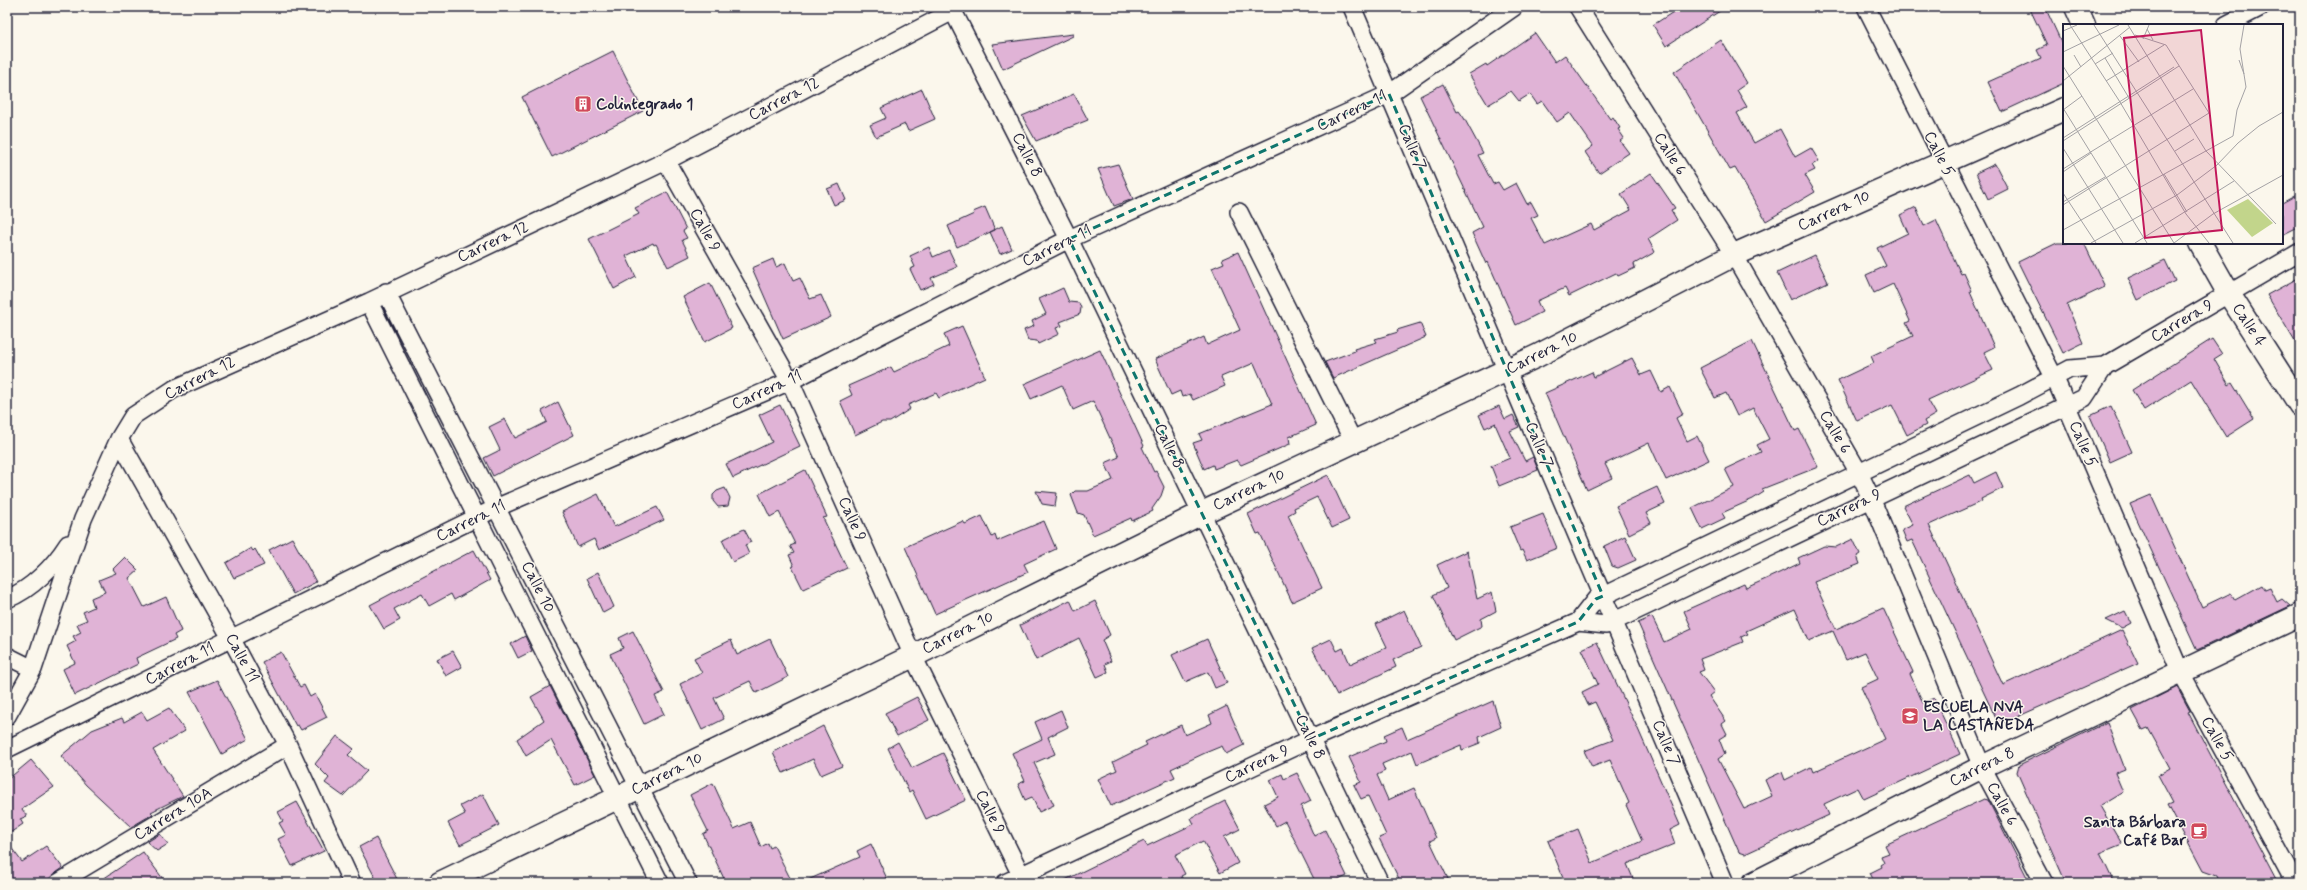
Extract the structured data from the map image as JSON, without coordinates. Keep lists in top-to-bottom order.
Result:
{
  "streets": {
    "street": [
      "Carrera 12",
      "Carrera 11",
      "Calle 7",
      "Calle 6",
      "Calle 5",
      "Calle 8",
      "Carrera 10",
      "Calle 9",
      "Carrera 9",
      "Calle 4",
      "Calle 10",
      "Calle 11",
      "Carrera 8",
      "Carrera 10A"
    ]
  },
  "crossings": [
    ["Carrera 12", "Calle 8"],
    ["Carrera 12", "Calle 9"],
    ["Carrera 12", "Calle 10"],
    ["Carrera 12", "Calle 11"],
    ["Carrera 11", "Calle 7"],
    ["Carrera 11", "Calle 8"],
    ["Carrera 11", "Calle 9"],
    ["Carrera 11", "Calle 10"],
    ["Carrera 11", "Calle 11"],
    ["Calle 7", "Carrera 10"],
    ["Calle 7", "Carrera 9"],
    ["Calle 6", "Carrera 10"],
    ["Calle 6", "Carrera 9"],
    ["Calle 6", "Carrera 8"],
    ["Calle 5", "Carrera 10"],
    ["Calle 5", "Carrera 9"],
    ["Calle 5", "Carrera 8"],
    ["Calle 8", "Carrera 10"],
    ["Calle 8", "Carrera 9"],
    ["Carrera 10", "Calle 9"],
    ["Carrera 10", "Calle 10"],
    ["Calle 9", "Carrera 9"],
    ["Carrera 9", "Calle 4"],
    ["Calle 11", "Carrera 10A"]
  ],
  "places": {
    "building": ["Colintegrado 1"],
    "school or university": ["ESCUELA NVA LA CASTAÑEDA"],
    "cafe": ["Santa Bárbara Café Bar"]
  }
}
